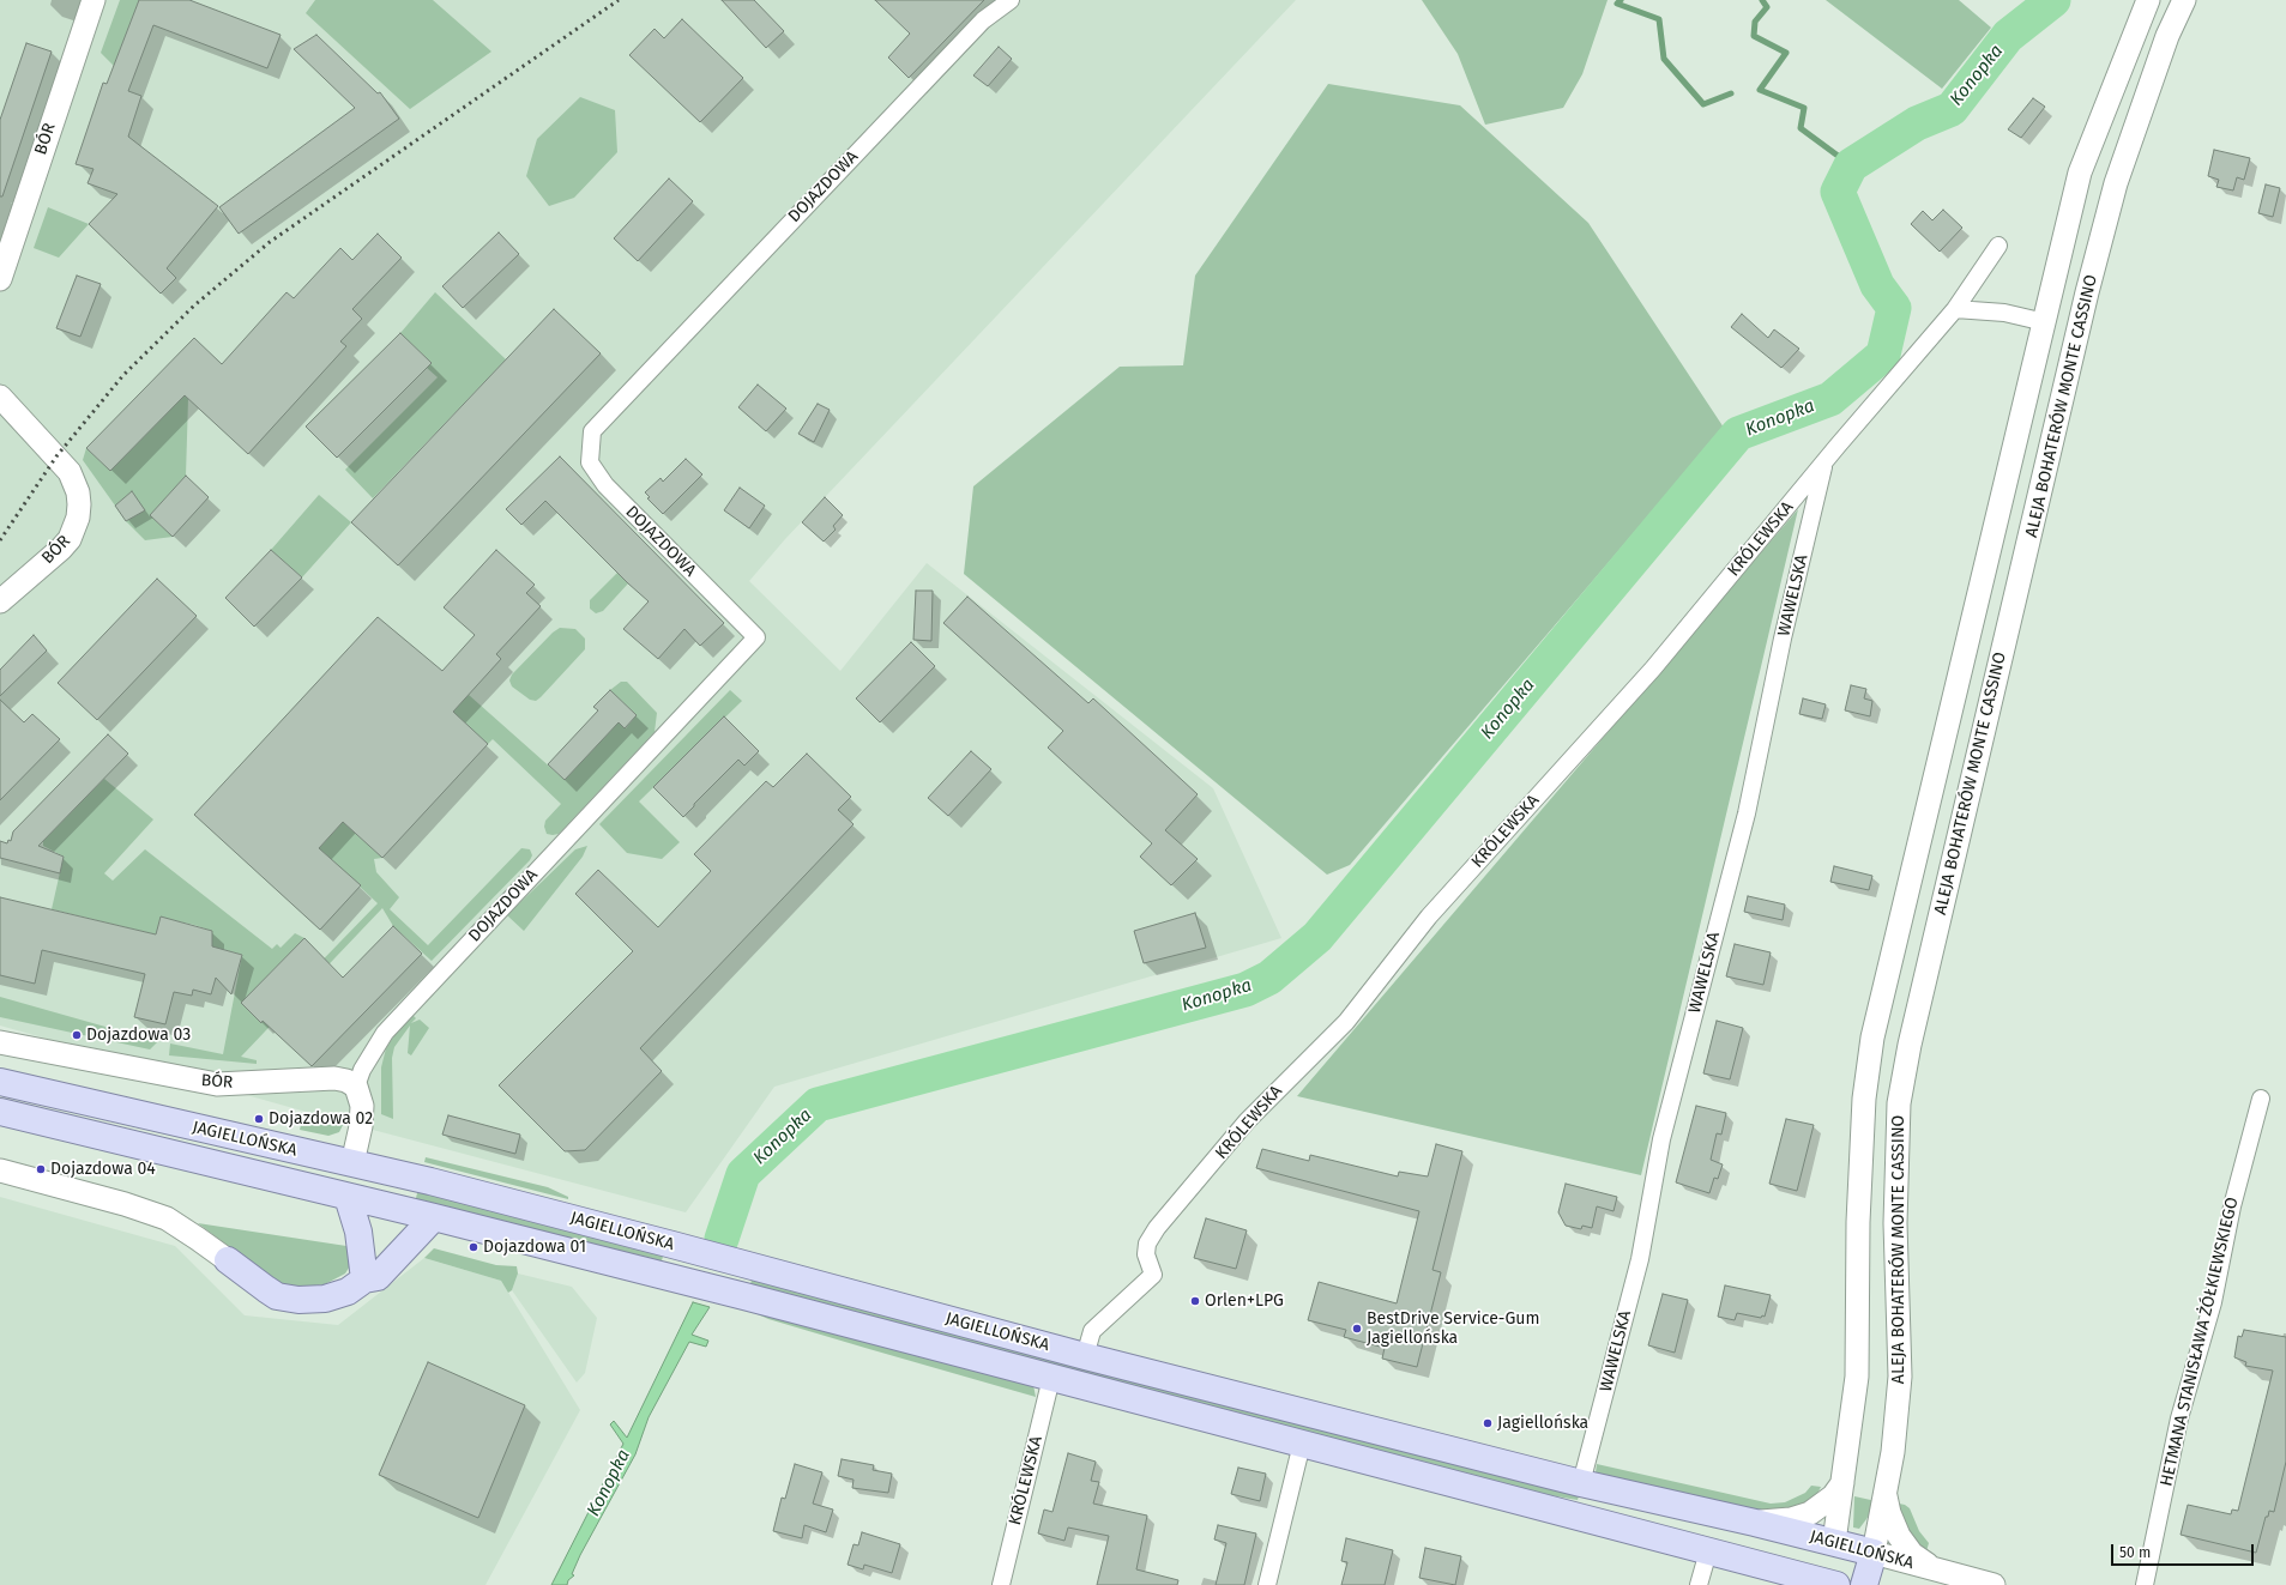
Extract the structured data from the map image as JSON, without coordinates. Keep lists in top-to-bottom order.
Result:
{
  "streets": {
    "main road": ["BÓR", "ALEJA BOHATERÓW MONTE CASSINO", "JAGIELLOŃSKA"],
    "street": [
      "DOJAZDOWA",
      "KRÓLEWSKA",
      "WAWELSKA",
      "HETMANA STANISŁAWA ŻÓŁKIEWSKIEGO"
    ]
  },
  "crossings": [
    ["BÓR", "DOJAZDOWA"],
    ["ALEJA BOHATERÓW MONTE CASSINO", "JAGIELLOŃSKA"],
    ["KRÓLEWSKA", "WAWELSKA"],
    ["KRÓLEWSKA", "JAGIELLOŃSKA"],
    ["WAWELSKA", "JAGIELLOŃSKA"]
  ],
  "water": ["Konopka"],
  "places": [
    "Dojazdowa 03",
    "Dojazdowa 02",
    "Dojazdowa 04",
    "Dojazdowa 01",
    "Orlen+LPG",
    "BestDrive Service-Gum Jagiellońska",
    "Jagiellońska"
  ],
  "scale_bar": "50 m"
}
